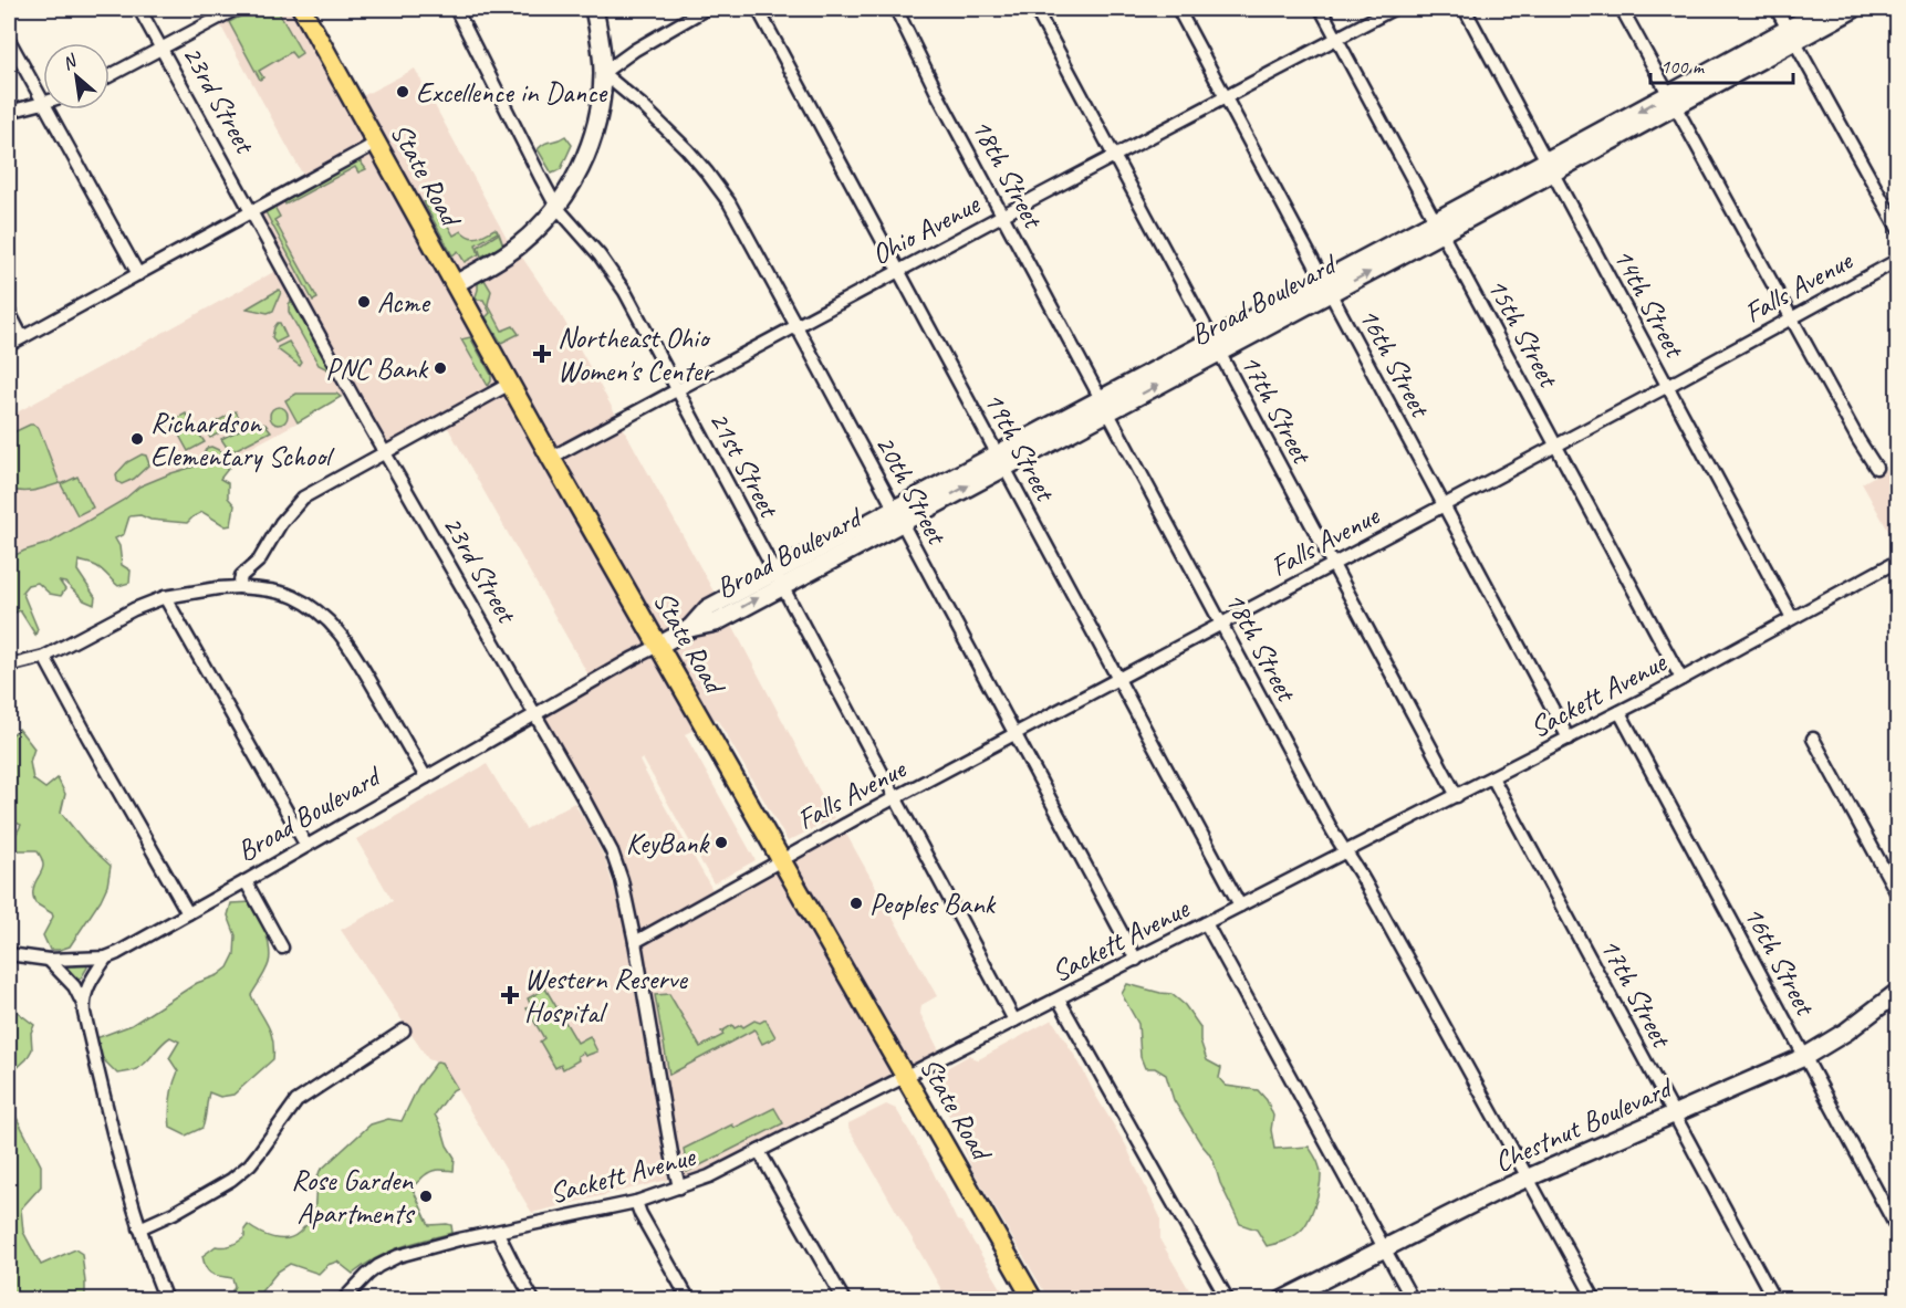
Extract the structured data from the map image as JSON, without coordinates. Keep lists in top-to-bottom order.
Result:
{
  "streets": {
    "main road": ["State Road", "Broad Boulevard", "Chestnut Boulevard"],
    "street": [
      "23rd Street",
      "18th Street",
      "Ohio Avenue",
      "Falls Avenue",
      "14th Street",
      "15th Street",
      "16th Street",
      "17th Street",
      "19th Street",
      "21st Street",
      "20th Street",
      "Sackett Avenue"
    ]
  },
  "crossings": [
    ["23rd Street", "Falls Avenue"],
    ["23rd Street", "Broad Boulevard"],
    ["23rd Street", "Sackett Avenue"],
    ["18th Street", "Ohio Avenue"],
    ["18th Street", "Falls Avenue"],
    ["18th Street", "Broad Boulevard"],
    ["18th Street", "Sackett Avenue"],
    ["18th Street", "Chestnut Boulevard"],
    ["State Road", "Ohio Avenue"],
    ["State Road", "Falls Avenue"],
    ["State Road", "Broad Boulevard"],
    ["State Road", "Sackett Avenue"],
    ["Ohio Avenue", "15th Street"],
    ["Ohio Avenue", "16th Street"],
    ["Ohio Avenue", "17th Street"],
    ["Ohio Avenue", "19th Street"],
    ["Ohio Avenue", "21st Street"],
    ["Ohio Avenue", "20th Street"],
    ["Falls Avenue", "14th Street"],
    ["Falls Avenue", "15th Street"],
    ["Falls Avenue", "16th Street"],
    ["Falls Avenue", "17th Street"],
    ["Falls Avenue", "19th Street"],
    ["Falls Avenue", "21st Street"],
    ["Falls Avenue", "20th Street"],
    ["Broad Boulevard", "14th Street"],
    ["Broad Boulevard", "15th Street"],
    ["Broad Boulevard", "16th Street"],
    ["Broad Boulevard", "17th Street"],
    ["Broad Boulevard", "19th Street"],
    ["Broad Boulevard", "21st Street"],
    ["Broad Boulevard", "20th Street"],
    ["14th Street", "Sackett Avenue"],
    ["15th Street", "Sackett Avenue"],
    ["16th Street", "Sackett Avenue"],
    ["16th Street", "Chestnut Boulevard"],
    ["17th Street", "Sackett Avenue"],
    ["17th Street", "Chestnut Boulevard"],
    ["19th Street", "Sackett Avenue"],
    ["21st Street", "Sackett Avenue"],
    ["20th Street", "Sackett Avenue"]
  ],
  "places": {
    "other": [
      "Excellence in Dance",
      "Acme",
      "PNC Bank",
      "Richardson Elementary School",
      "KeyBank",
      "Peoples Bank",
      "Rose Garden Apartments"
    ],
    "health": ["Northeast Ohio Women's Center", "Western Reserve Hospital"]
  },
  "scale_bar": "100 m",
  "north": "top left"
}
